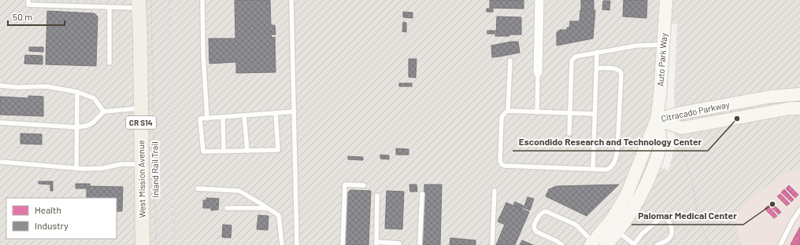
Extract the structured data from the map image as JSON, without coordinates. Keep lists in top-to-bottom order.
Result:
{
  "streets": {
    "main road": [
      "Auto Park Way",
      "Citracado Parkway",
      "CR S14",
      "West Mission Avenue"
    ],
    "path": ["Inland Rail Trail"]
  },
  "crossings": [
    ["Auto Park Way", "Citracado Parkway"]
  ],
  "places": ["Escondido Research and Technology Center", "Palomar Medical Center"],
  "legend": ["Health", "Industry"],
  "scale_bar": "50 m"
}
